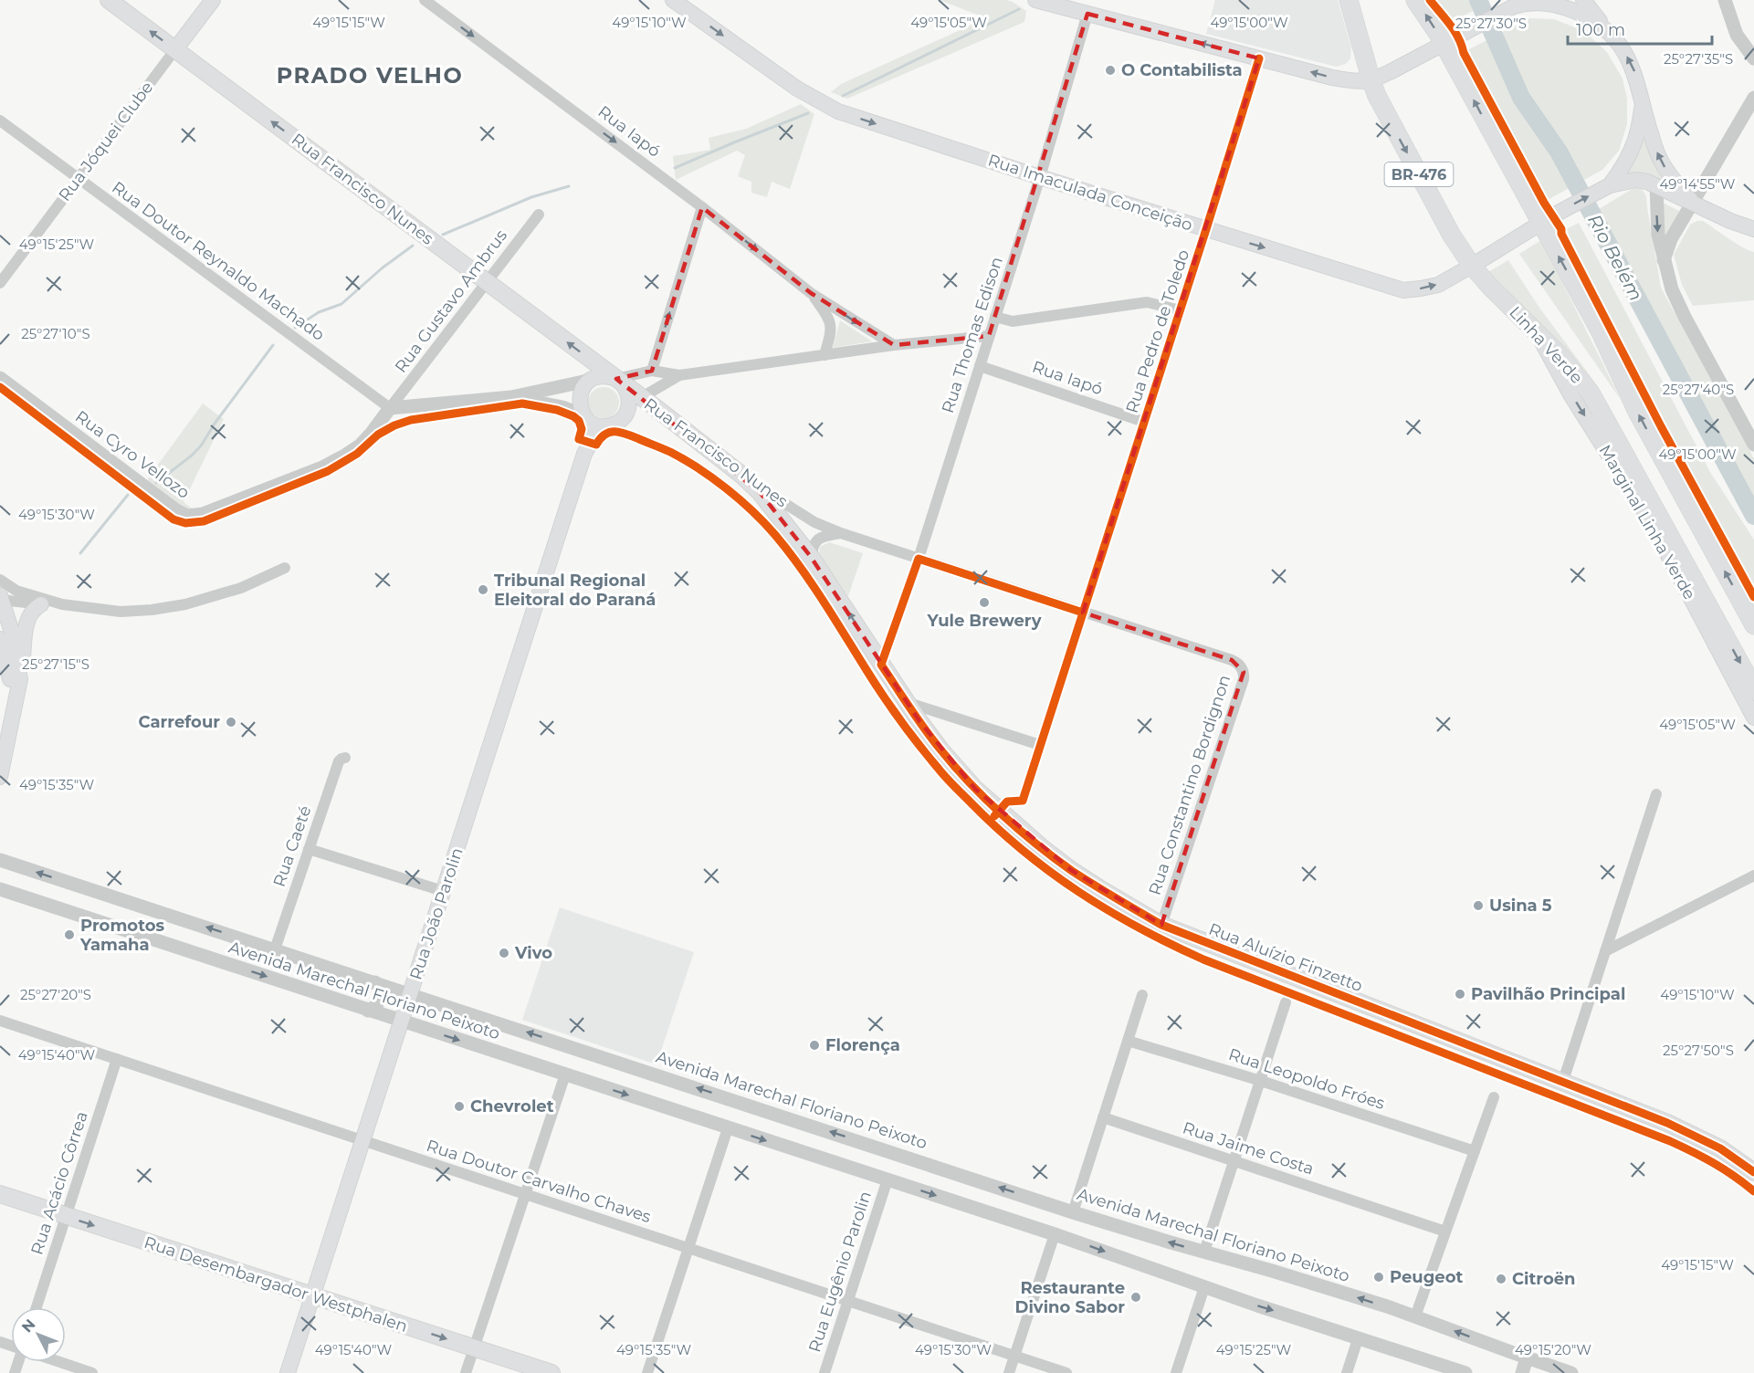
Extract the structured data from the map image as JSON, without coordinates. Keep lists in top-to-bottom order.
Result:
{
  "streets": {
    "highway": ["BR-476", "Linha Verde"],
    "main road": [
      "Rua Jóquei Clube",
      "Rua Francisco Nunes",
      "Rua Imaculada Conceição",
      "Marginal Linha Verde",
      "Rua João Parolin",
      "Rua Aluízio Finzetto",
      "Rua Desembargador Westphalen"
    ],
    "street": [
      "Rua Iapó",
      "Rua Doutor Reynaldo Machado",
      "Rua Gustavo Ambrus",
      "Rua Pedro de Toledo",
      "Rua Thomas Edison",
      "Rua Cyro Vellozo",
      "Rua Constantino Bordignon",
      "Rua Caeté",
      "Avenida Marechal Floriano Peixoto",
      "Rua Leopoldo Fróes",
      "Rua Jaime Costa",
      "Rua Doutor Carvalho Chaves",
      "Rua Acácio Côrrea",
      "Rua Eugênio Parolin"
    ]
  },
  "crossings": [
    ["Rua Iapó", "Rua Pedro de Toledo"],
    ["Rua Iapó", "Rua Thomas Edison"],
    ["Rua Jóquei Clube", "Rua Francisco Nunes"],
    ["Rua Jóquei Clube", "Rua Doutor Reynaldo Machado"],
    ["Rua Francisco Nunes", "Rua Gustavo Ambrus"],
    ["Rua Francisco Nunes", "Rua Pedro de Toledo"],
    ["Rua Francisco Nunes", "Rua Thomas Edison"],
    ["Rua Francisco Nunes", "Rua Constantino Bordignon"],
    ["Rua Francisco Nunes", "Rua João Parolin"],
    ["Rua Francisco Nunes", "Rua Aluízio Finzetto"],
    ["Rua Imaculada Conceição", "Rua Pedro de Toledo"],
    ["Rua Imaculada Conceição", "Rua Thomas Edison"],
    ["Rua Imaculada Conceição", "Linha Verde"],
    ["Rua Doutor Reynaldo Machado", "Rua Gustavo Ambrus"],
    ["Rua Doutor Reynaldo Machado", "Rua Cyro Vellozo"],
    ["Rua Gustavo Ambrus", "Rua Cyro Vellozo"],
    ["Rua Thomas Edison", "Rua Aluízio Finzetto"],
    ["Linha Verde", "Marginal Linha Verde"],
    ["Rua Constantino Bordignon", "Rua Aluízio Finzetto"],
    ["Rua Caeté", "Avenida Marechal Floriano Peixoto"],
    ["Rua João Parolin", "Avenida Marechal Floriano Peixoto"],
    ["Rua João Parolin", "Rua Doutor Carvalho Chaves"],
    ["Rua João Parolin", "Rua Desembargador Westphalen"],
    ["Avenida Marechal Floriano Peixoto", "Rua Eugênio Parolin"],
    ["Rua Doutor Carvalho Chaves", "Rua Acácio Côrrea"],
    ["Rua Doutor Carvalho Chaves", "Rua Eugênio Parolin"],
    ["Rua Acácio Côrrea", "Rua Desembargador Westphalen"]
  ],
  "one_way": [
    "Rua Iapó",
    "Rua Francisco Nunes",
    "Rua Imaculada Conceição",
    "Marginal Linha Verde",
    "Rua Desembargador Westphalen"
  ],
  "districts": ["PRADO VELHO"],
  "water": ["Rio Belém"],
  "places": [
    "O Contabilista",
    "Tribunal Regional Eleitoral do Paraná",
    "Yule Brewery",
    "Carrefour",
    "Usina 5",
    "Promotos Yamaha",
    "Vivo",
    "Pavilhão Principal",
    "Florença",
    "Chevrolet",
    "Peugeot",
    "Citroën",
    "Restaurante Divino Sabor"
  ],
  "scale_bar": "100 m",
  "north": "top left",
  "coordinates": [
    "49°15'15\"W",
    "49°15'10\"W",
    "49°15'05\"W",
    "49°15'00\"W",
    "25°27'30\"S",
    "25°27'35\"S",
    "49°14'55\"W",
    "49°15'25\"W",
    "25°27'10\"S",
    "25°27'40\"S",
    "49°15'30\"W",
    "25°27'15\"S",
    "49°15'35\"W",
    "25°27'20\"S",
    "25°27'50\"S",
    "49°15'40\"W",
    "49°15'20\"W"
  ]
}
